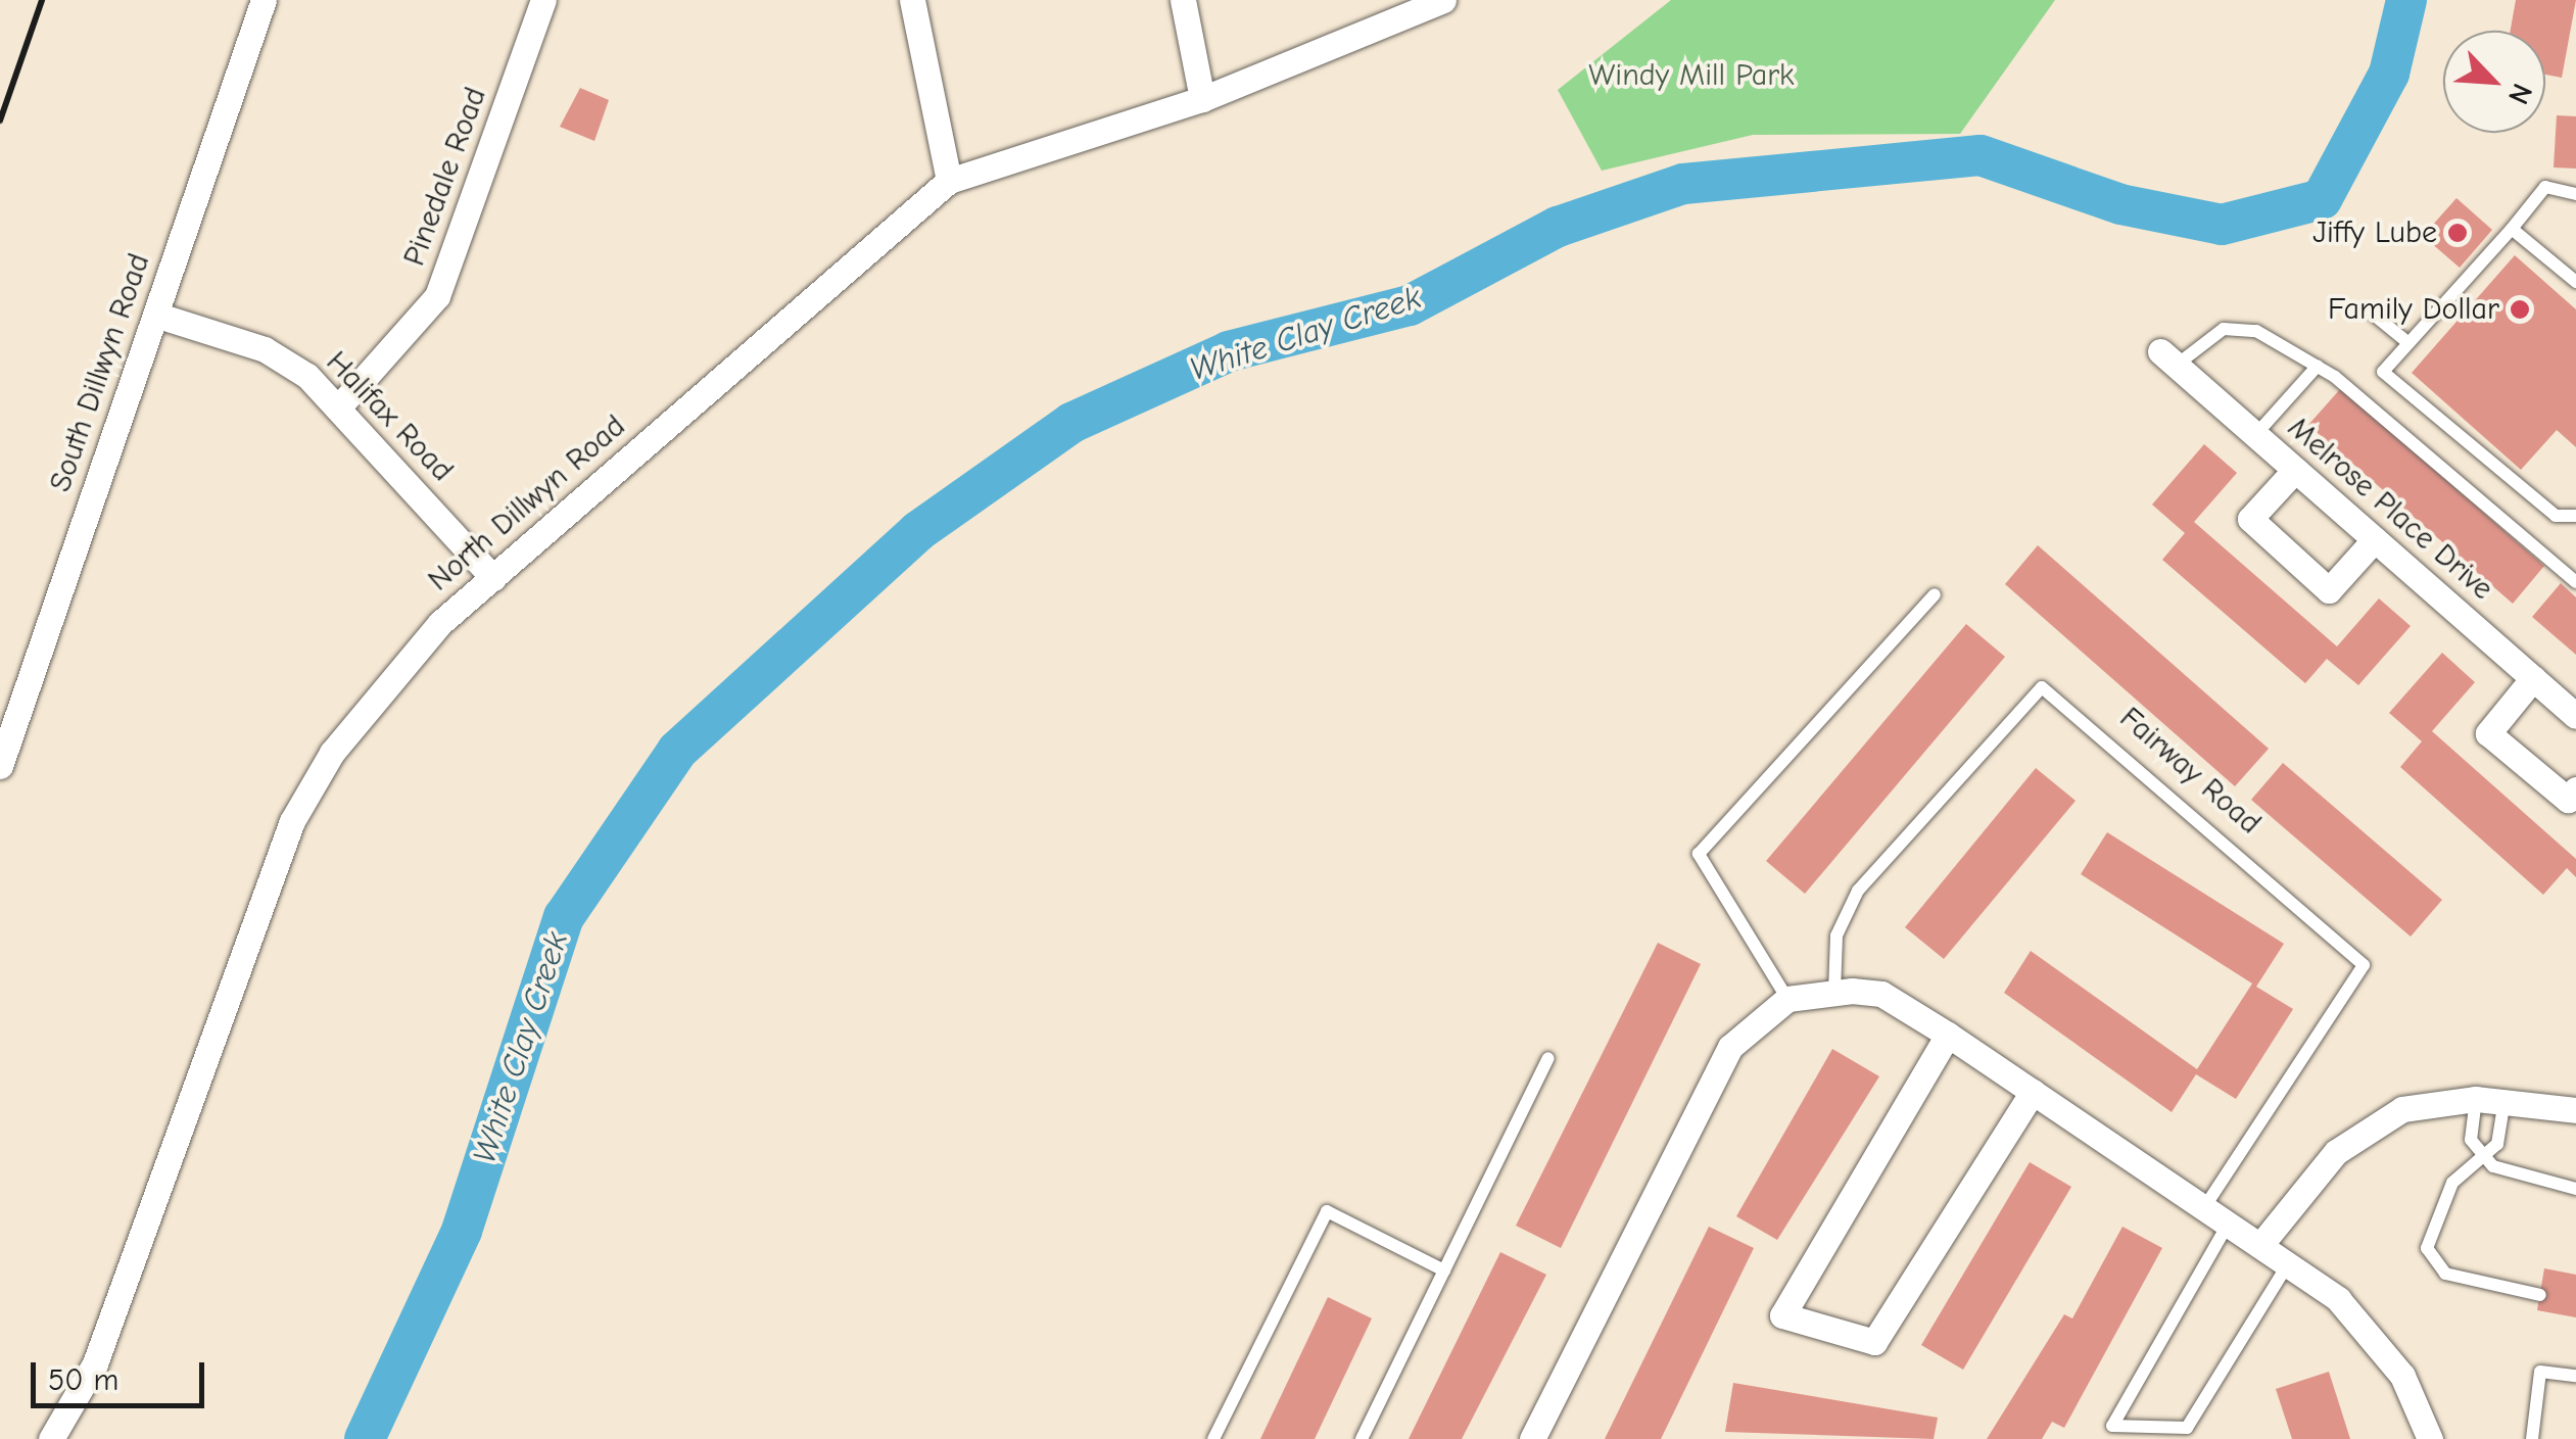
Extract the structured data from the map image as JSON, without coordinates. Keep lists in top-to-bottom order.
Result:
{
  "streets": {
    "street": [
      "Pinedale Road",
      "South Dillwyn Road",
      "Halifax Road",
      "North Dillwyn Road",
      "Melrose Place Drive"
    ],
    "lane": ["Fairway Road"]
  },
  "crossings": [
    ["Pinedale Road", "Halifax Road"],
    ["South Dillwyn Road", "Halifax Road"],
    ["Halifax Road", "North Dillwyn Road"]
  ],
  "water": ["White Clay Creek"],
  "parks": ["Windy Mill Park"],
  "places": ["Jiffy Lube", "Family Dollar"],
  "scale_bar": "50 m",
  "north": "bottom right"
}
